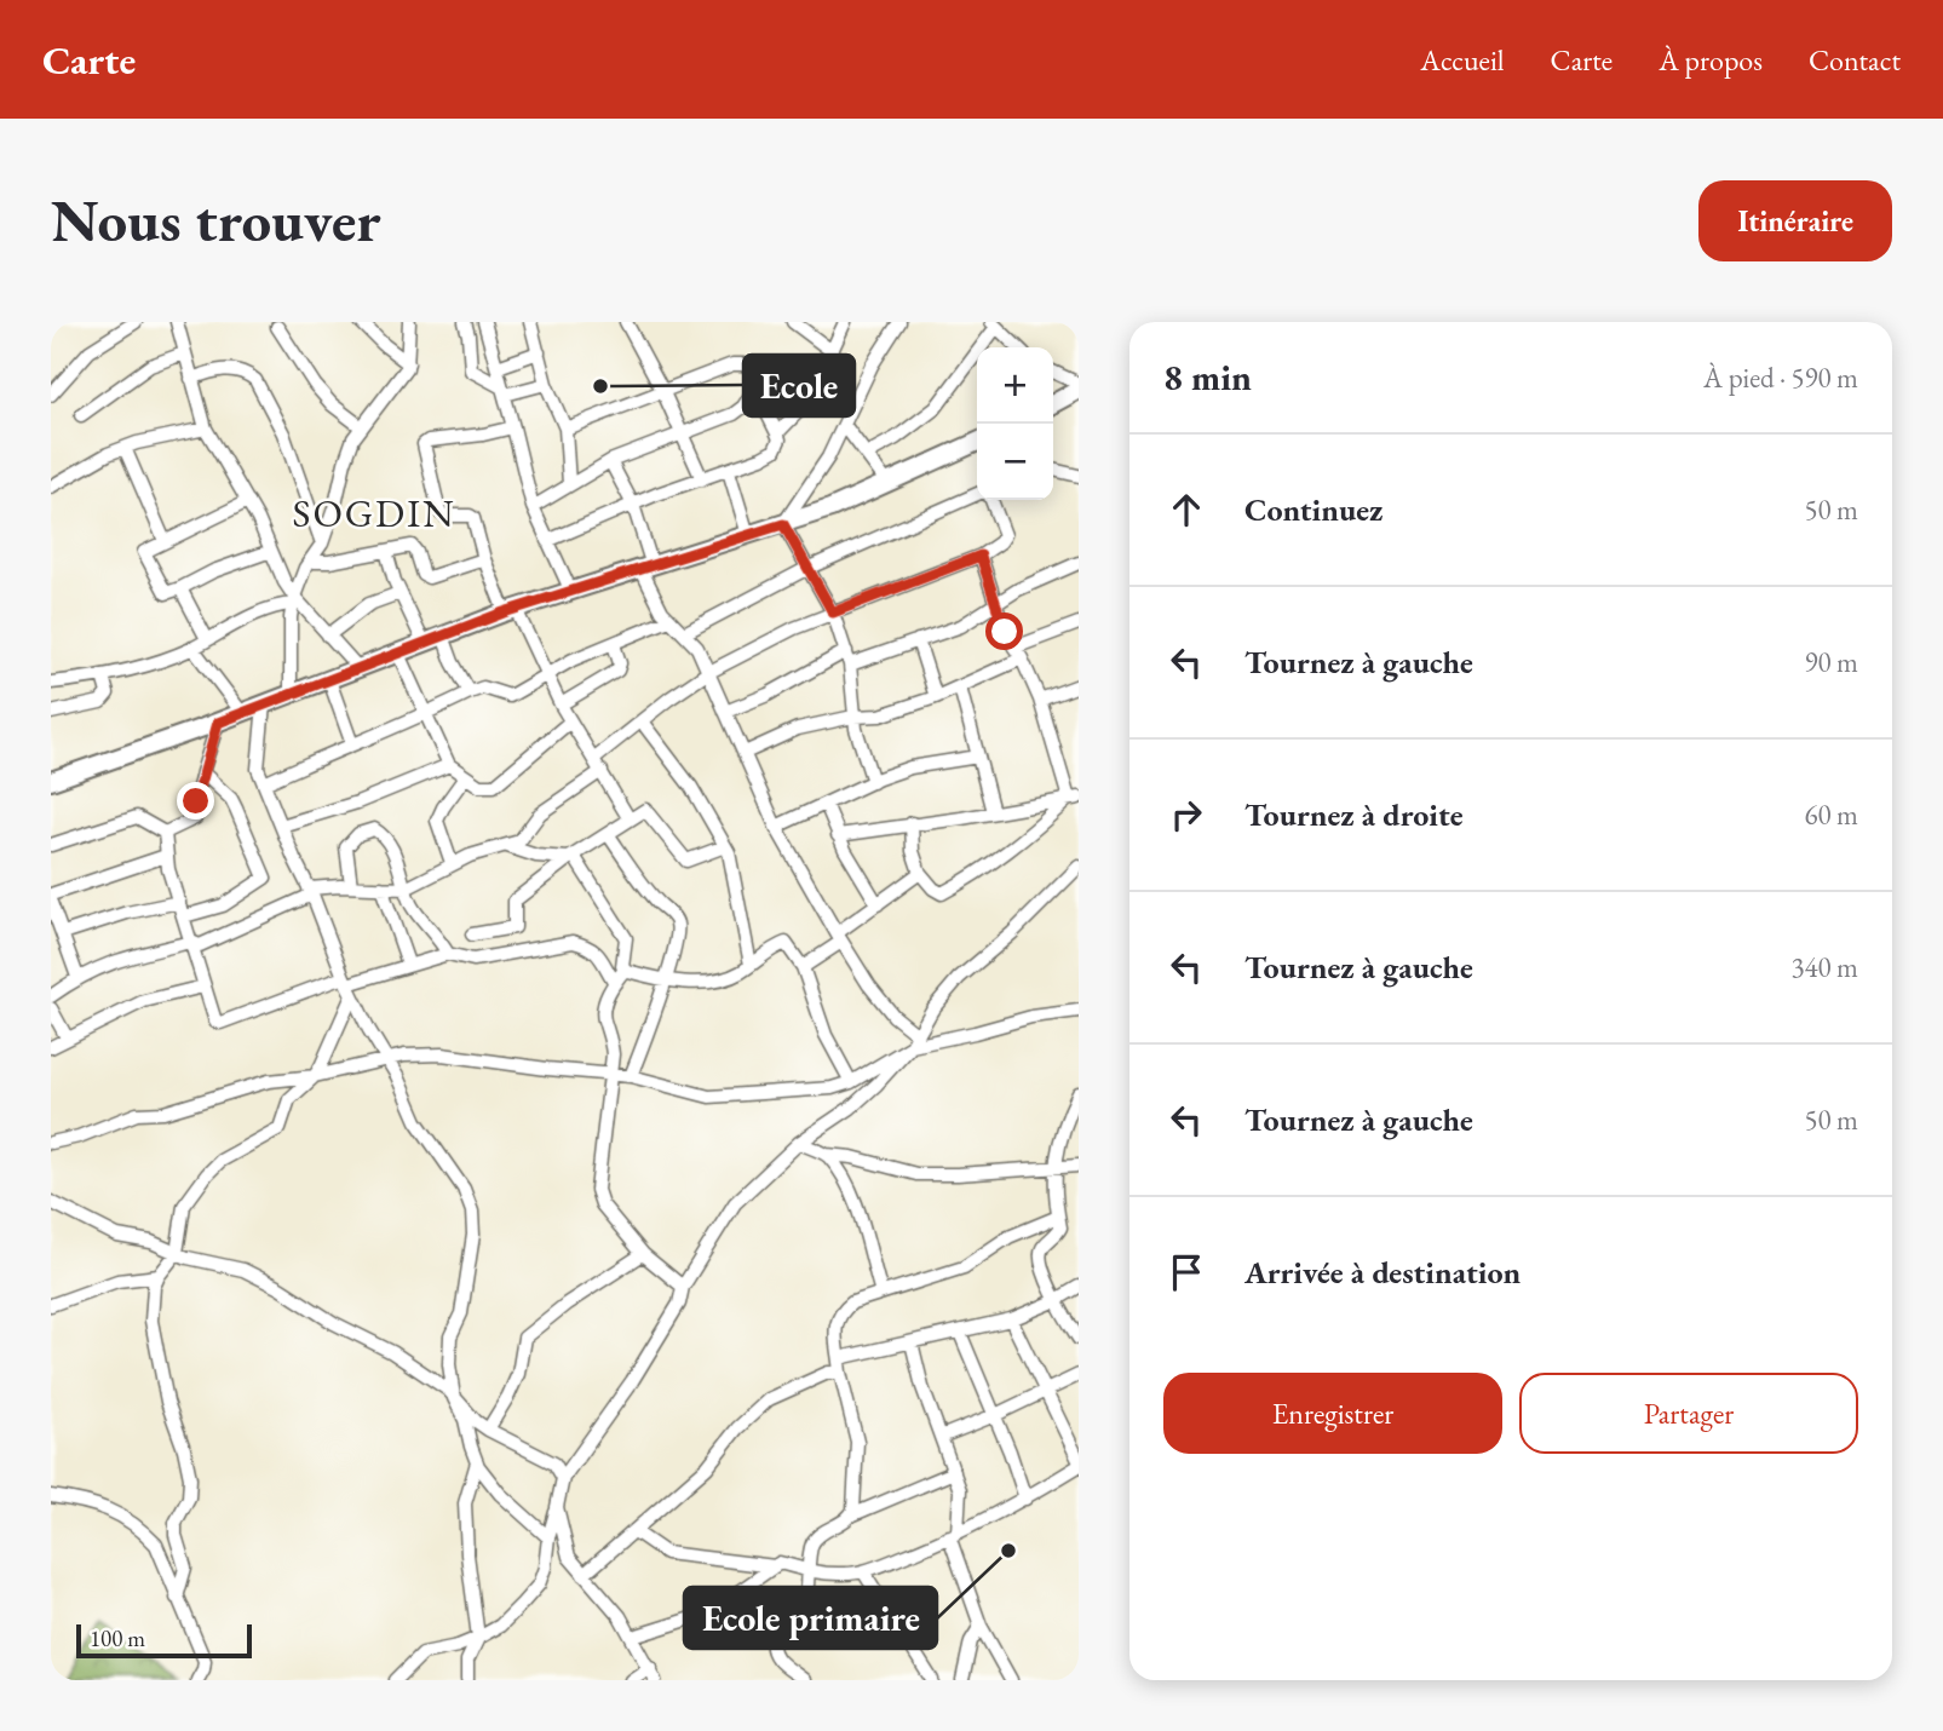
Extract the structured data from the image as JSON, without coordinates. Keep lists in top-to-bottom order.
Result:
{
  "districts": ["SOGDIN"],
  "places": ["Ecole", "Ecole primaire"],
  "scale_bar": "100 m",
  "page": {
    "header": "Carte",
    "nav": [
      "Accueil",
      "Carte",
      "À propos",
      "Contact"
    ],
    "buttons": [
      "Itinéraire",
      ["Enregistrer", "Partager"]
    ],
    "title": "Nous trouver",
    "heading": ["8 min", "À pied · 590 m"],
    "map_buttons": ["+", "−"],
    "list": [
      ["Continuez", "50 m"],
      ["Tournez à gauche", "90 m"],
      ["Tournez à droite", "60 m"],
      ["Tournez à gauche", "340 m"],
      ["Tournez à gauche", "50 m"],
      "Arrivée à destination"
    ],
    "scale": "100 m"
  }
}
